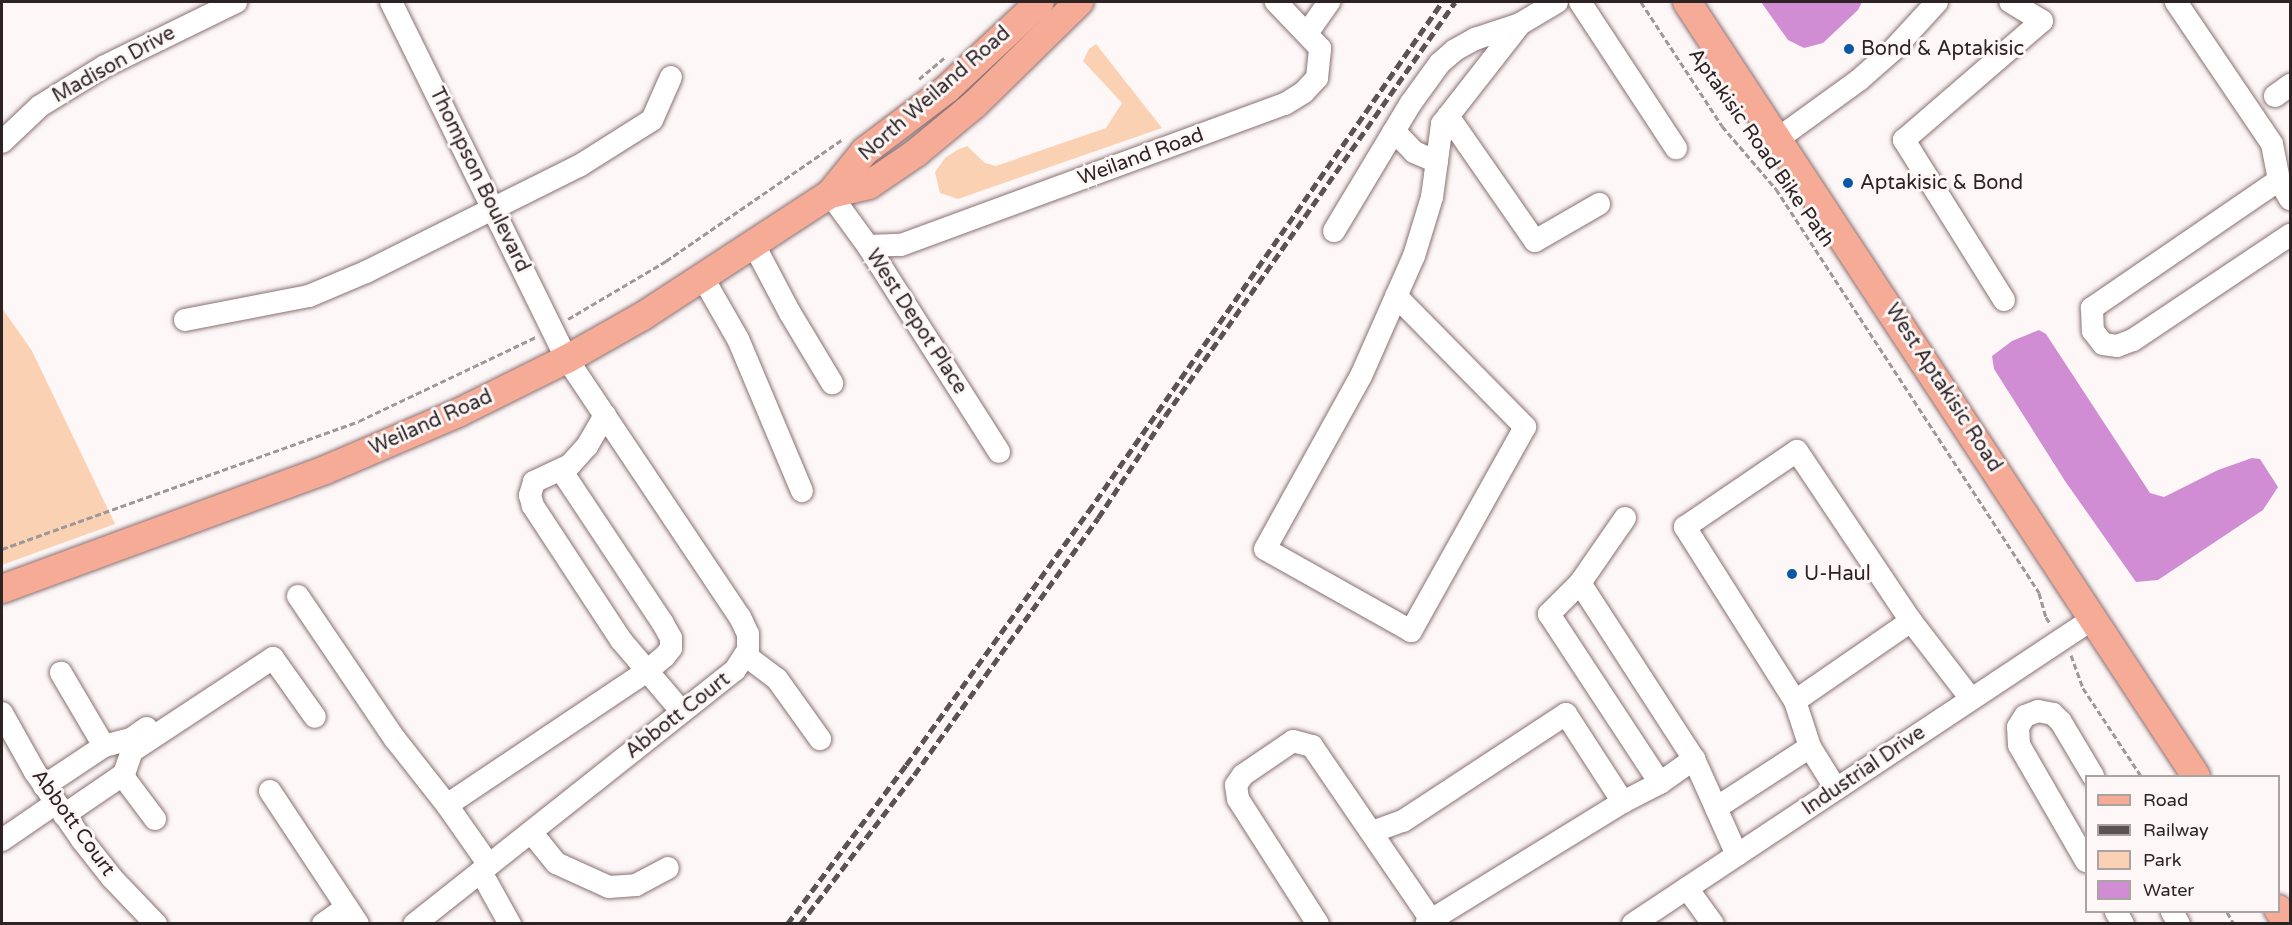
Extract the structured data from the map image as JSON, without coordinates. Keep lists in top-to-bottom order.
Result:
{
  "streets": {
    "main road": ["North Weiland Road", "Weiland Road", "West Aptakisic Road"],
    "street": [
      "Madison Drive",
      "Thompson Boulevard",
      "West Depot Place",
      "Abbott Court",
      "Industrial Drive"
    ],
    "path": ["Aptakisic Road Bike Path"]
  },
  "crossings": [
    ["North Weiland Road", "Weiland Road"],
    ["North Weiland Road", "West Depot Place"],
    ["Weiland Road", "Thompson Boulevard"],
    ["Weiland Road", "West Depot Place"],
    ["Weiland Road", "Abbott Court"],
    ["Thompson Boulevard", "Abbott Court"],
    ["West Aptakisic Road", "Industrial Drive"]
  ],
  "places": ["Bond & Aptakisic", "Aptakisic & Bond", "U-Haul"],
  "legend": [
    "Road",
    "Railway",
    "Park",
    "Water"
  ]
}
